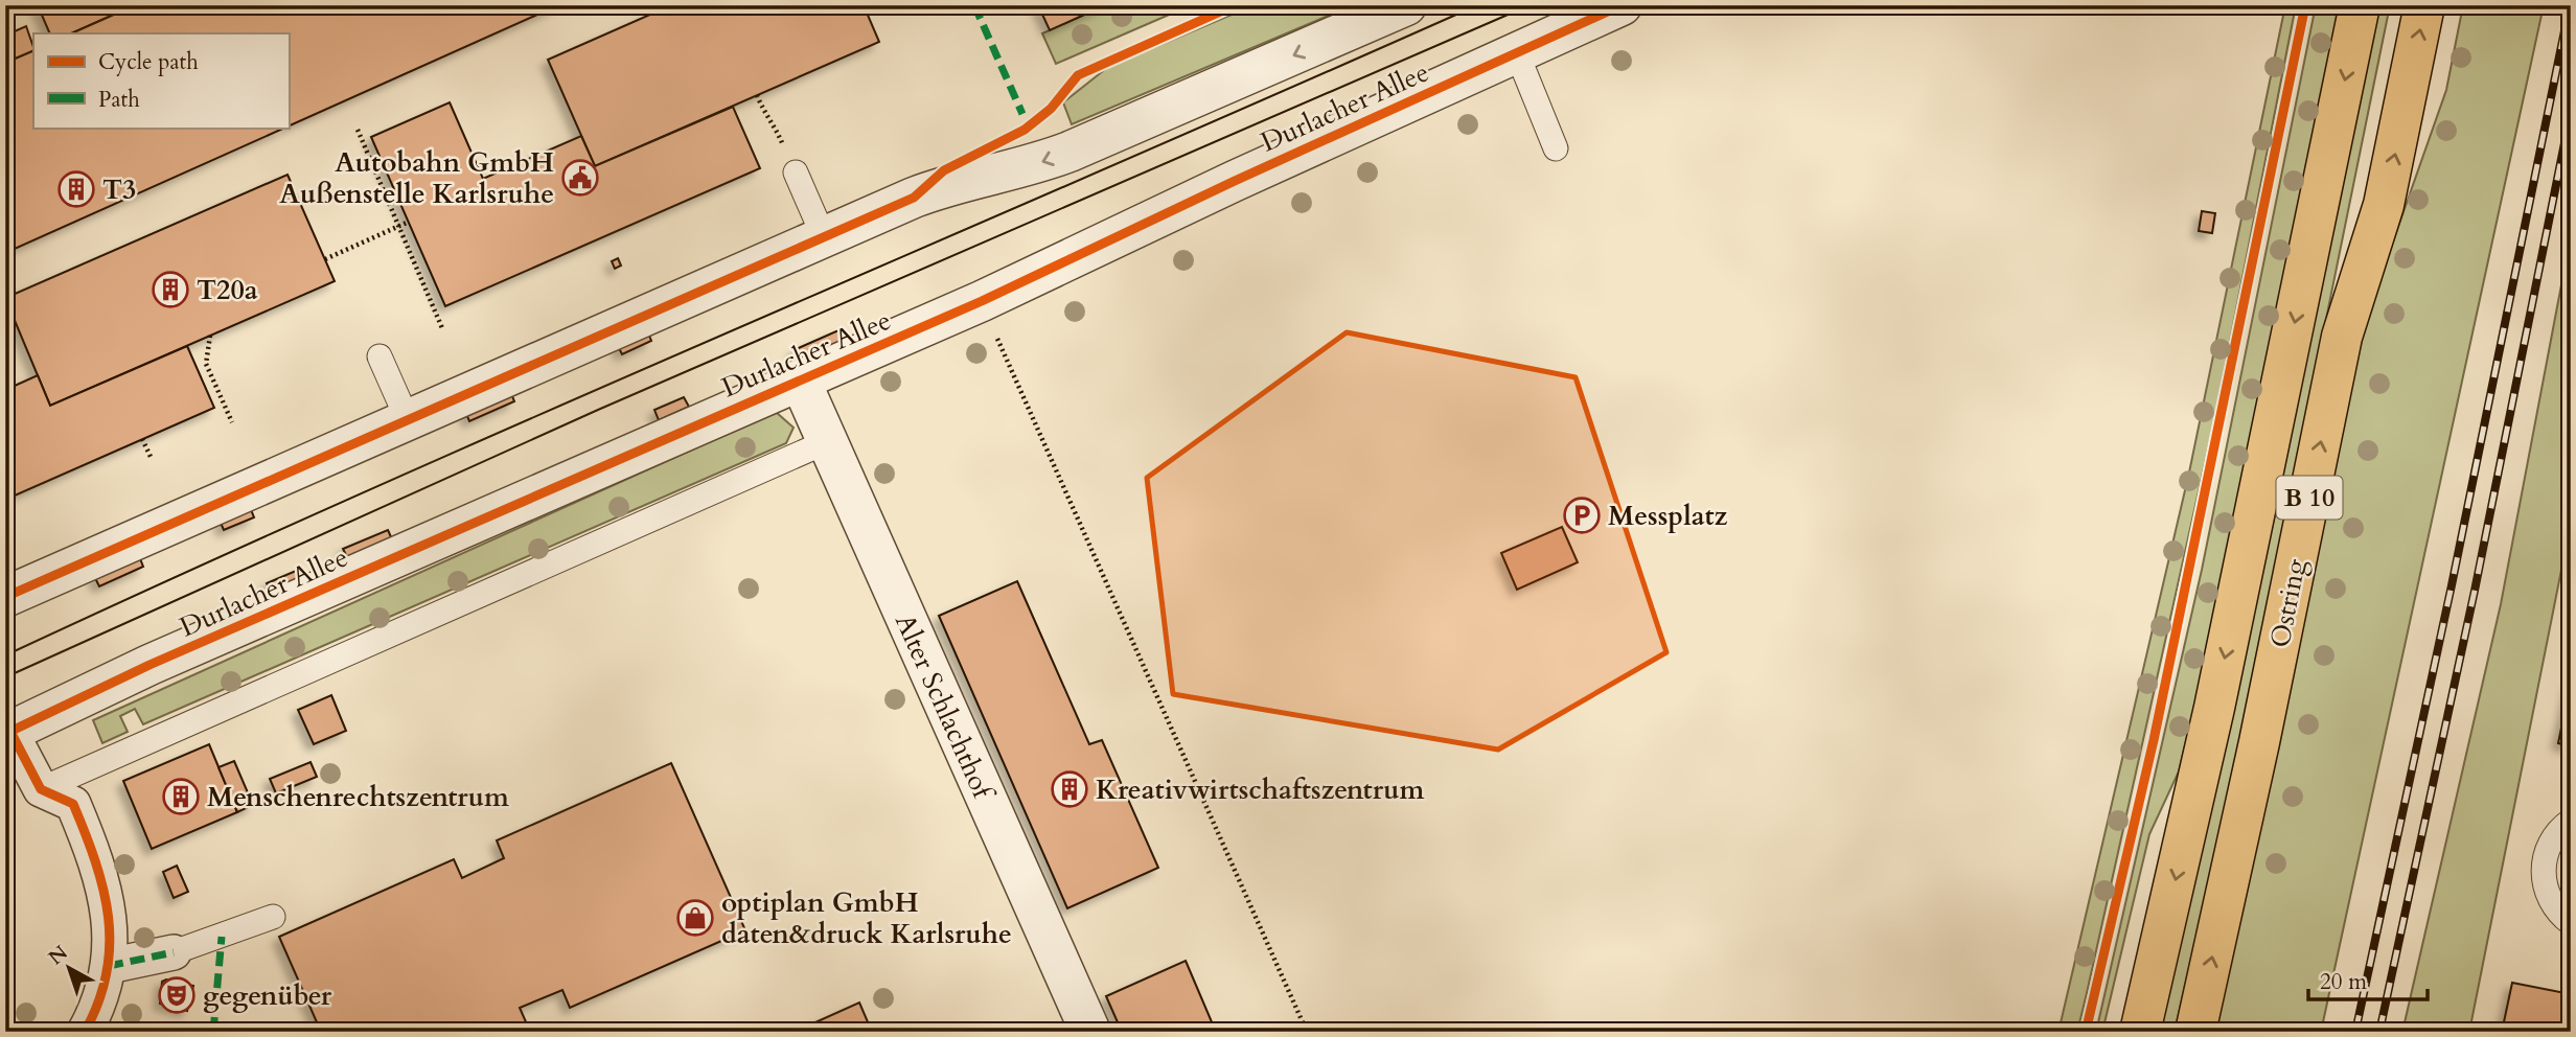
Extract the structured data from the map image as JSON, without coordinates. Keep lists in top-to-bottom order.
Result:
{
  "streets": {
    "main road": ["B 10", "Ostring"],
    "street": ["Durlacher Allee", "Alter Schlachthof"]
  },
  "crossings": [
    ["Durlacher Allee", "Alter Schlachthof"]
  ],
  "places": {
    "public building": ["Autobahn GmbH Außenstelle Karlsruhe"],
    "building": [
      "T3",
      "T20a",
      "Kreativwirtschaftszentrum",
      "Menschenrechtszentrum"
    ],
    "parking": ["Messplatz"],
    "shop": ["optiplan GmbH daten&druck Karlsruhe"],
    "theatre": ["gegenüber"]
  },
  "legend": ["Cycle path", "Path"],
  "scale_bar": "20 m",
  "north": "top left"
}
